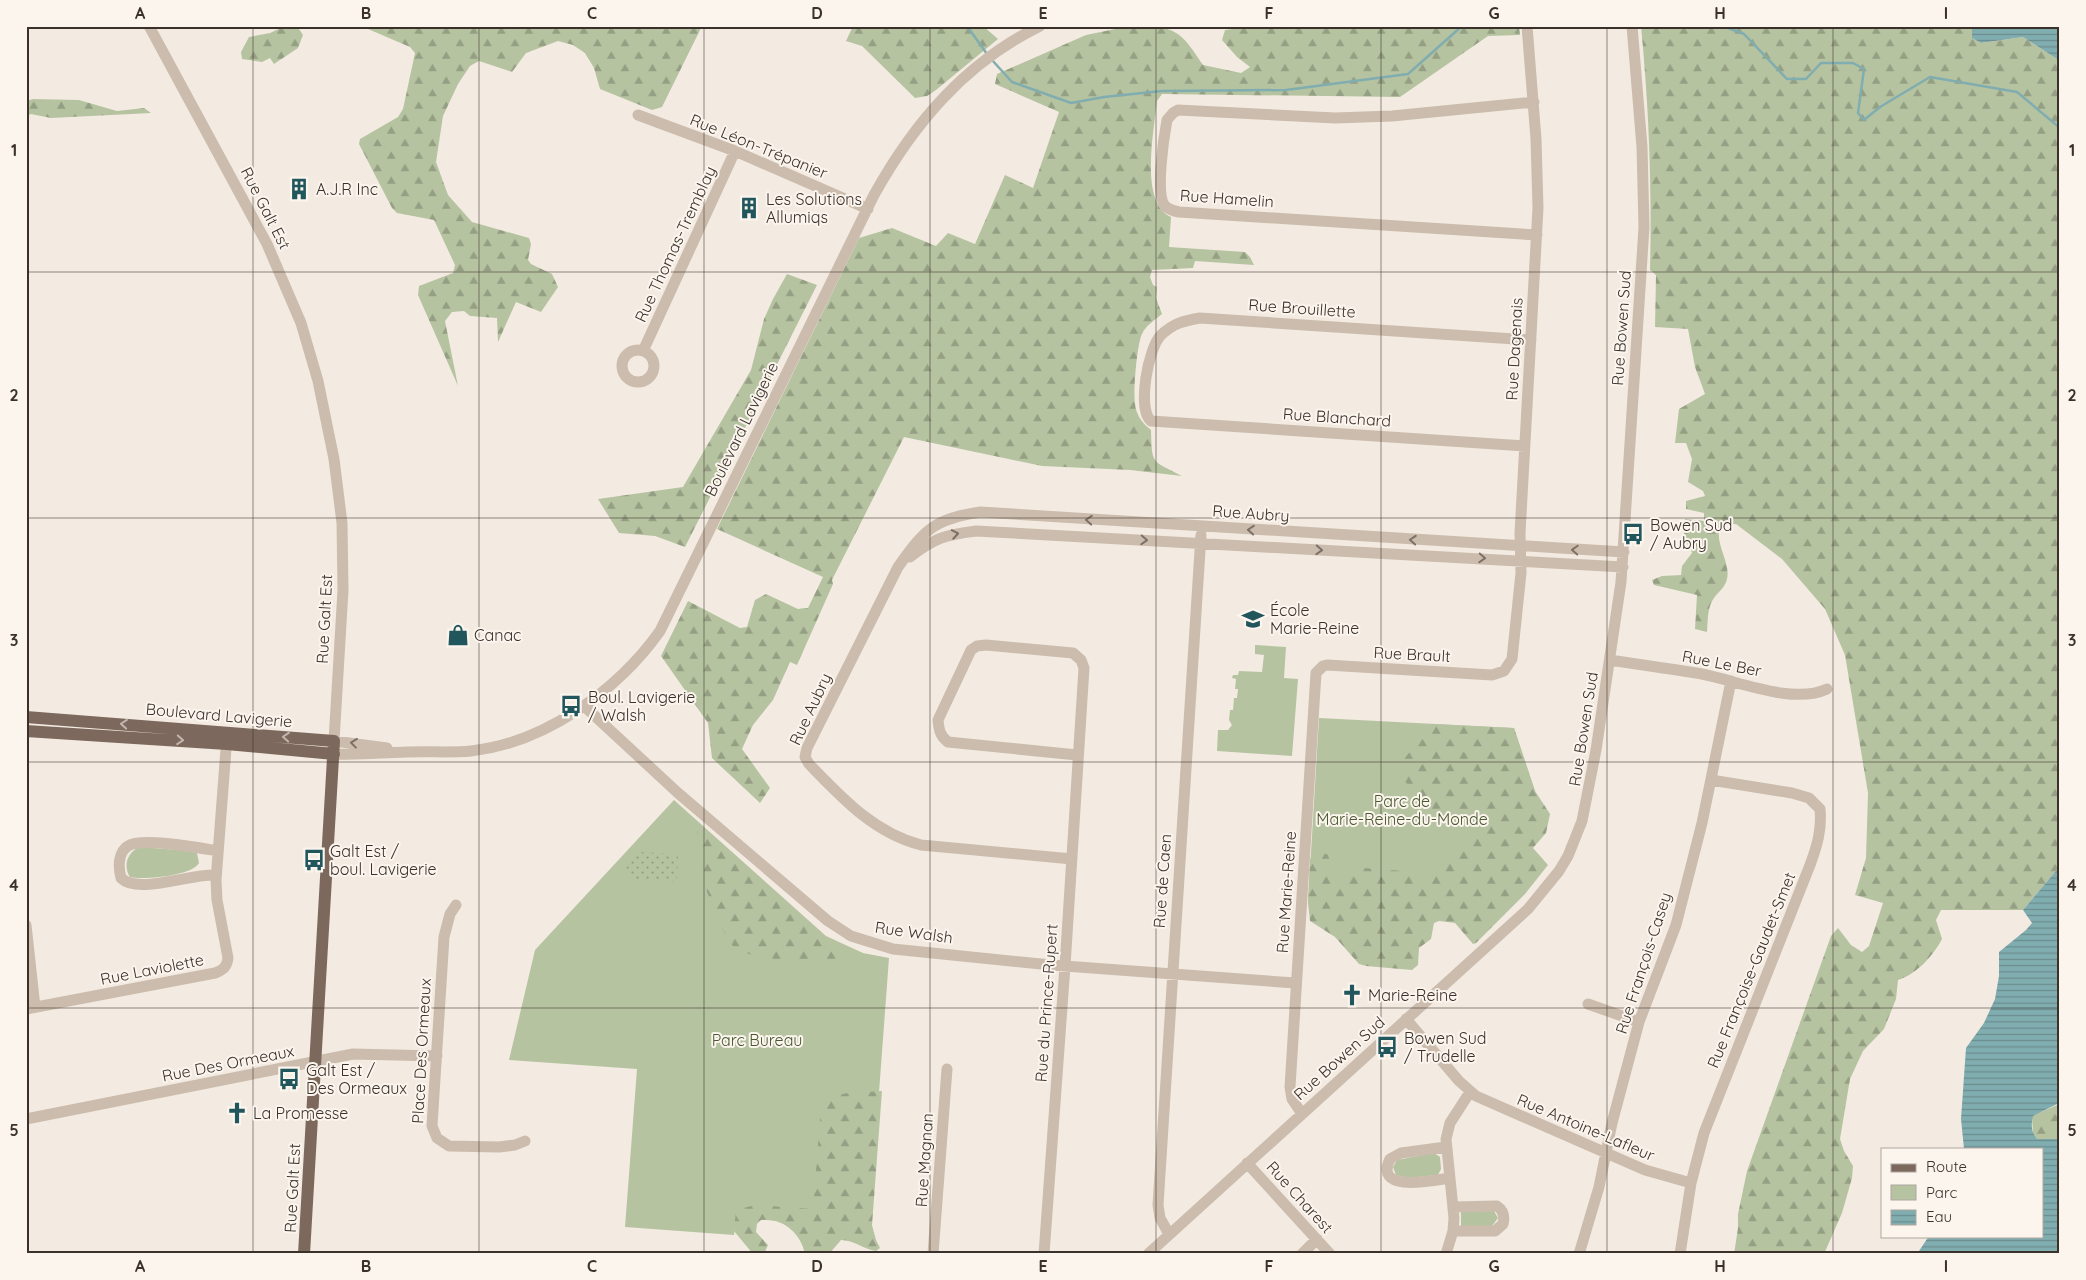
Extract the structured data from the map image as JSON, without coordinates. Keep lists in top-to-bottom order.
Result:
{
  "streets": {
    "main road": ["Rue Galt Est", "Boulevard Lavigerie"],
    "street": [
      "Rue Léon-Trépanier",
      "Rue Hamelin",
      "Rue Thomas-Tremblay",
      "Rue Brouillette",
      "Rue Bowen Sud",
      "Rue Dagenais",
      "Rue Blanchard",
      "Rue Aubry",
      "Rue Brault",
      "Rue Le Ber",
      "Rue de Caen",
      "Rue Marie-Reine",
      "Rue Walsh",
      "Rue François-Casey",
      "Rue Laviolette",
      "Rue Françoise-Gaudet-Smet",
      "Rue du Prince-Rupert",
      "Place Des Ormeaux",
      "Rue Des Ormeaux",
      "Rue Antoine-Lafleur",
      "Rue Magnan",
      "Rue Charest"
    ]
  },
  "crossings": [
    ["Rue Léon-Trépanier", "Rue Thomas-Tremblay"],
    ["Rue Léon-Trépanier", "Boulevard Lavigerie"],
    ["Rue Hamelin", "Rue Dagenais"],
    ["Rue Galt Est", "Boulevard Lavigerie"],
    ["Rue Galt Est", "Rue Des Ormeaux"],
    ["Rue Brouillette", "Rue Dagenais"],
    ["Rue Brouillette", "Rue Blanchard"],
    ["Rue Bowen Sud", "Rue Aubry"],
    ["Rue Bowen Sud", "Rue Le Ber"],
    ["Rue Bowen Sud", "Rue de Caen"],
    ["Rue Bowen Sud", "Rue Marie-Reine"],
    ["Rue Bowen Sud", "Rue Antoine-Lafleur"],
    ["Rue Bowen Sud", "Rue Charest"],
    ["Rue Dagenais", "Rue Blanchard"],
    ["Rue Dagenais", "Rue Aubry"],
    ["Rue Dagenais", "Rue Brault"],
    ["Boulevard Lavigerie", "Rue Walsh"],
    ["Boulevard Lavigerie", "Rue Laviolette"],
    ["Rue Aubry", "Rue de Caen"],
    ["Rue Aubry", "Rue du Prince-Rupert"],
    ["Rue Brault", "Rue Marie-Reine"],
    ["Rue Le Ber", "Rue François-Casey"],
    ["Rue de Caen", "Rue Walsh"],
    ["Rue Marie-Reine", "Rue Walsh"],
    ["Rue Walsh", "Rue du Prince-Rupert"],
    ["Rue François-Casey", "Rue Françoise-Gaudet-Smet"],
    ["Rue François-Casey", "Rue Antoine-Lafleur"],
    ["Rue Françoise-Gaudet-Smet", "Rue Antoine-Lafleur"],
    ["Place Des Ormeaux", "Rue Des Ormeaux"]
  ],
  "parks": ["Parc de Marie-Reine-du-Monde", "Parc Bureau"],
  "places": {
    "building": ["A.J.R Inc", "Les Solutions Allumiqs"],
    "bus stop": [
      "Bowen Sud / Aubry",
      "Boul. Lavigerie / Walsh",
      "Galt Est / boul. Lavigerie",
      "Bowen Sud / Trudelle",
      "Galt Est / Des Ormeaux"
    ],
    "school or university": ["École Marie-Reine"],
    "shop": ["Canac"],
    "church": ["Marie-Reine", "La Promesse"]
  },
  "legend": ["Route", "Parc", "Eau"],
  "grid": {
    "columns": [
      "A",
      "B",
      "C",
      "D",
      "E",
      "F",
      "G",
      "H",
      "I"
    ],
    "rows": [
      "1",
      "2",
      "3",
      "4",
      "5"
    ]
  }
}
